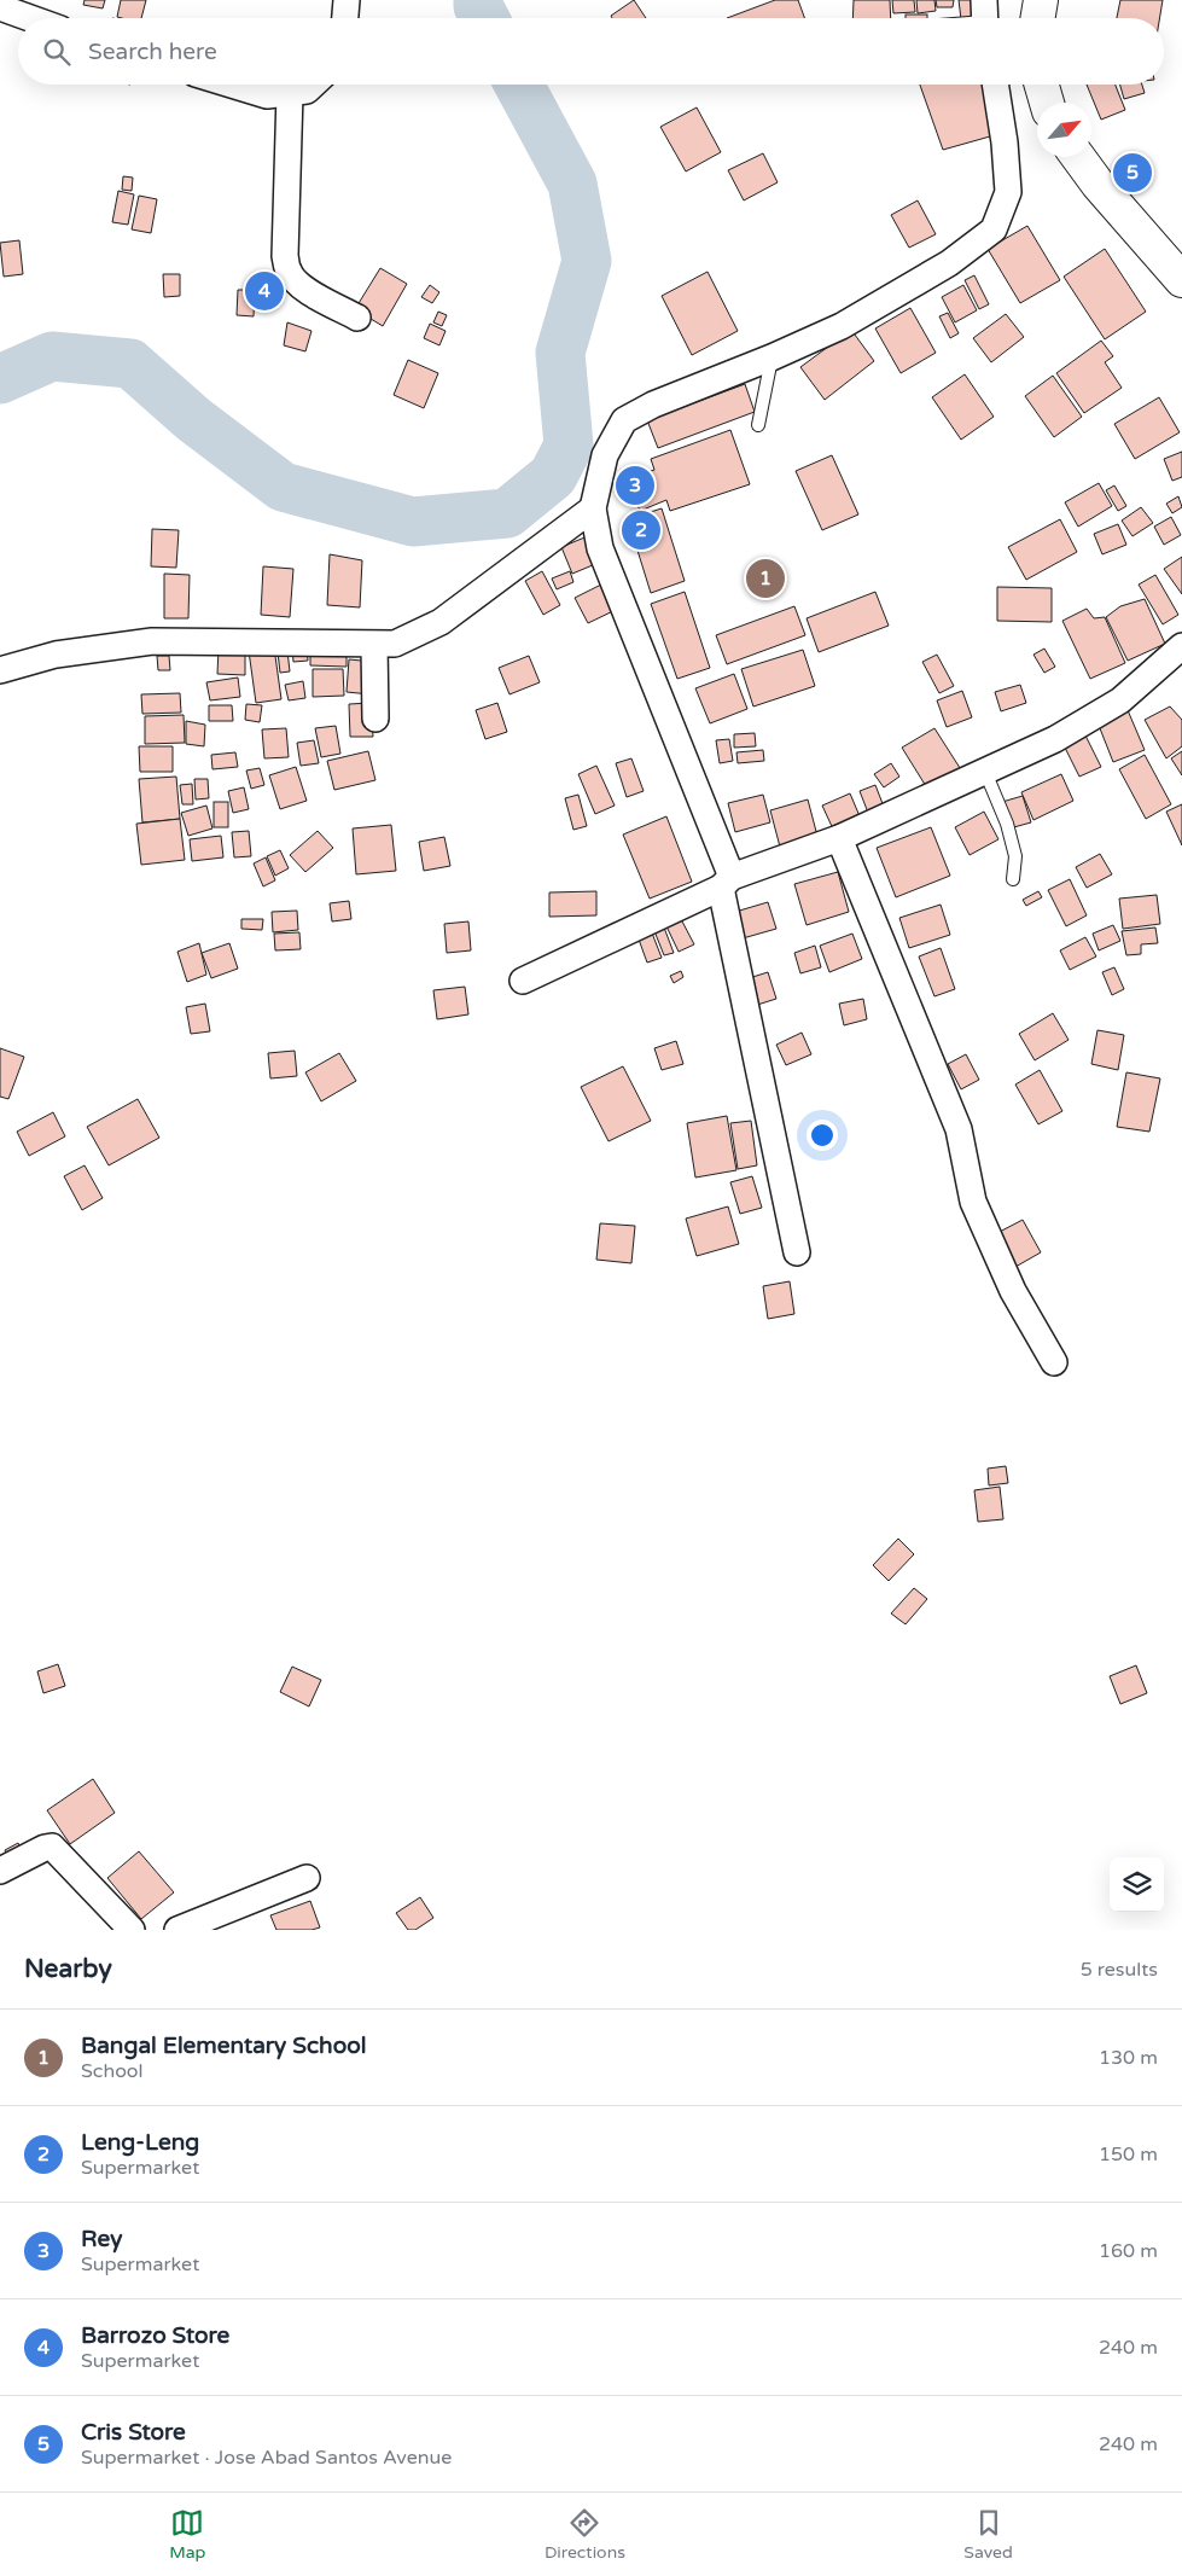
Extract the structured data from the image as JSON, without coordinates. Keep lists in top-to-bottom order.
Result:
{
  "north": "top right",
  "page": {
    "search": "Search here",
    "pins": [
      "5",
      "4",
      "3",
      "2",
      "1"
    ],
    "heading": ["Nearby", "5 results"],
    "list": [
      {
        "mark": "1",
        "name": "Bangal Elementary School",
        "note": "School",
        "value": "130 m"
      },
      {
        "mark": "2",
        "name": "Leng-Leng",
        "note": "Supermarket",
        "value": "150 m"
      },
      {
        "mark": "3",
        "name": "Rey",
        "note": "Supermarket",
        "value": "160 m"
      },
      {
        "mark": "4",
        "name": "Barrozo Store",
        "note": "Supermarket",
        "value": "240 m"
      },
      {
        "mark": "5",
        "name": "Cris Store",
        "note": "Supermarket · Jose Abad Santos Avenue",
        "value": "240 m"
      }
    ],
    "nav": ["Map", "Directions", "Saved"]
  }
}
